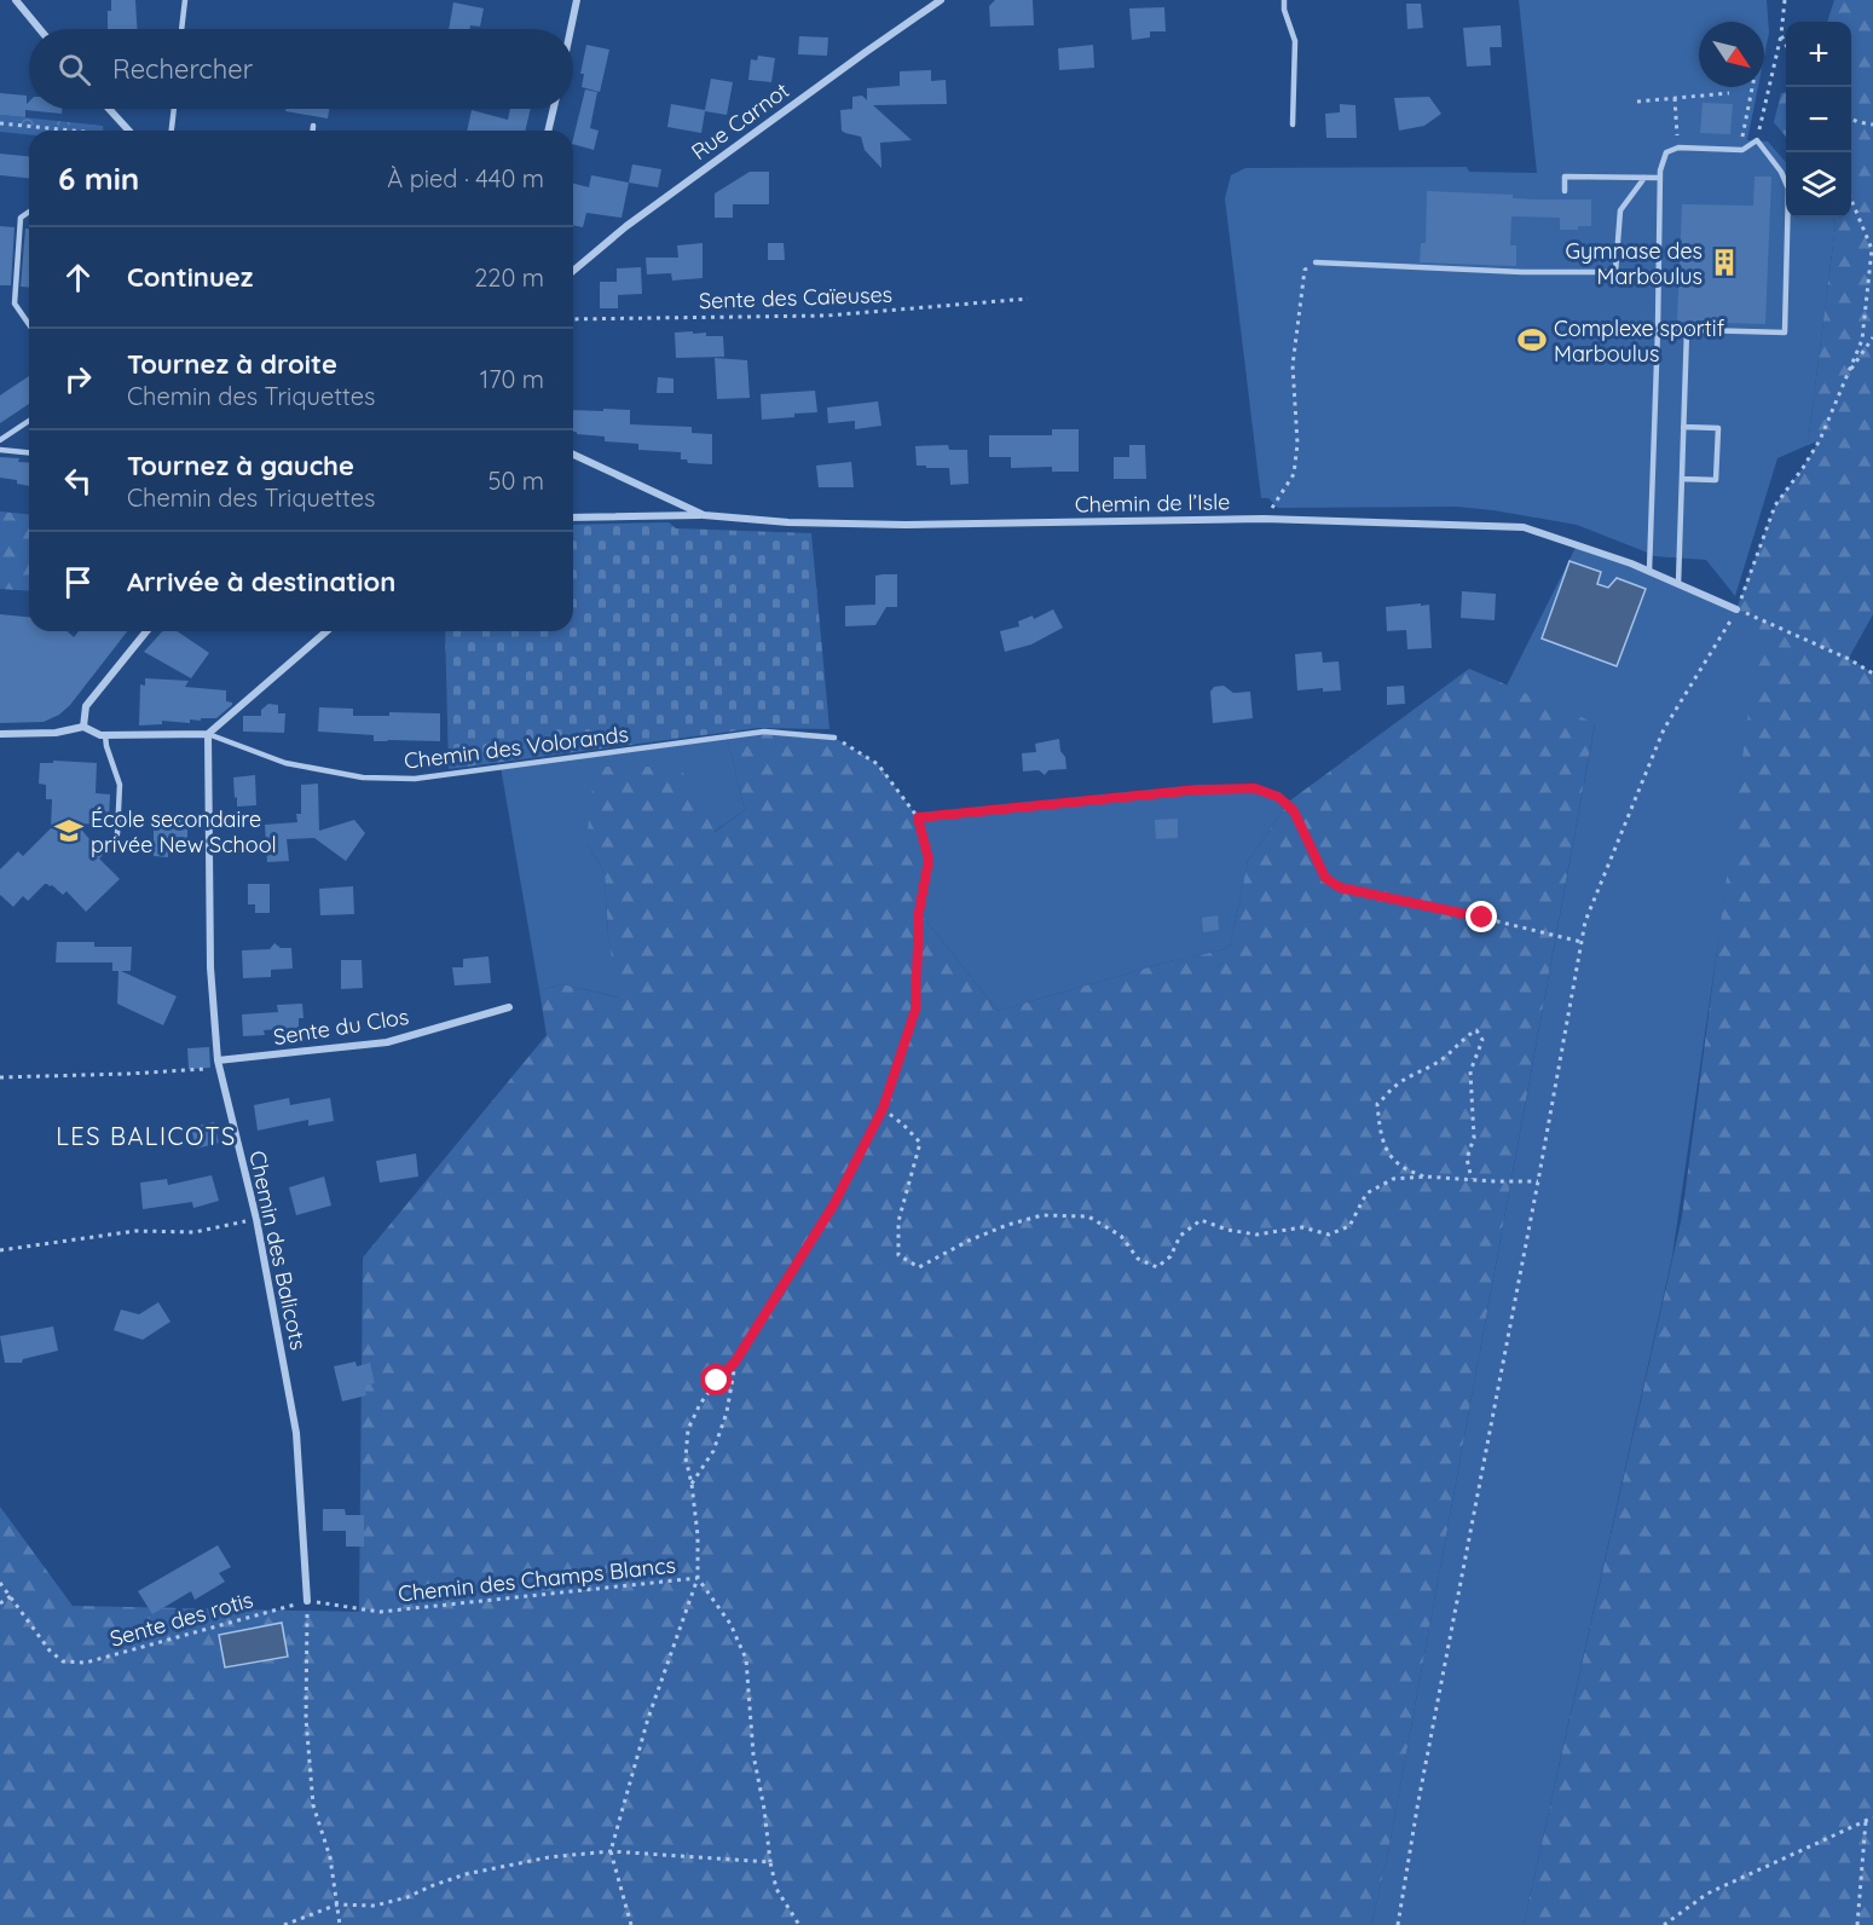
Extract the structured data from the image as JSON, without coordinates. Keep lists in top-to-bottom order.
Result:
{
  "streets": {
    "street": [
      "Rue Carnot",
      "Chemin de l’Isle",
      "Sente du Clos",
      "Chemin des Balicots"
    ],
    "lane": ["Chemin des Volorands"],
    "path": ["Sente des Caïeuses", "Chemin des Champs Blancs", "Sente des rotis"]
  },
  "crossings": [
    ["Chemin des Volorands", "Chemin des Balicots"],
    ["Sente du Clos", "Chemin des Balicots"],
    ["Chemin des Balicots", "Chemin des Champs Blancs"],
    ["Chemin des Balicots", "Sente des rotis"],
    ["Chemin des Champs Blancs", "Sente des rotis"]
  ],
  "districts": ["LES BALICOTS"],
  "places": {
    "building": ["Gymnase des Marboulus"],
    "sports": ["Complexe sportif Marboulus"],
    "school or university": ["École secondaire privée New School"]
  },
  "north": "bottom right",
  "page": {
    "map_buttons": ["+", "−"],
    "search": "Rechercher",
    "heading": ["6 min", "À pied · 440 m"],
    "list": [
      ["Continuez", "220 m"],
      ["Tournez à droite", "Chemin des Triquettes", "170 m"],
      ["Tournez à gauche", "Chemin des Triquettes", "50 m"],
      "Arrivée à destination"
    ]
  }
}
